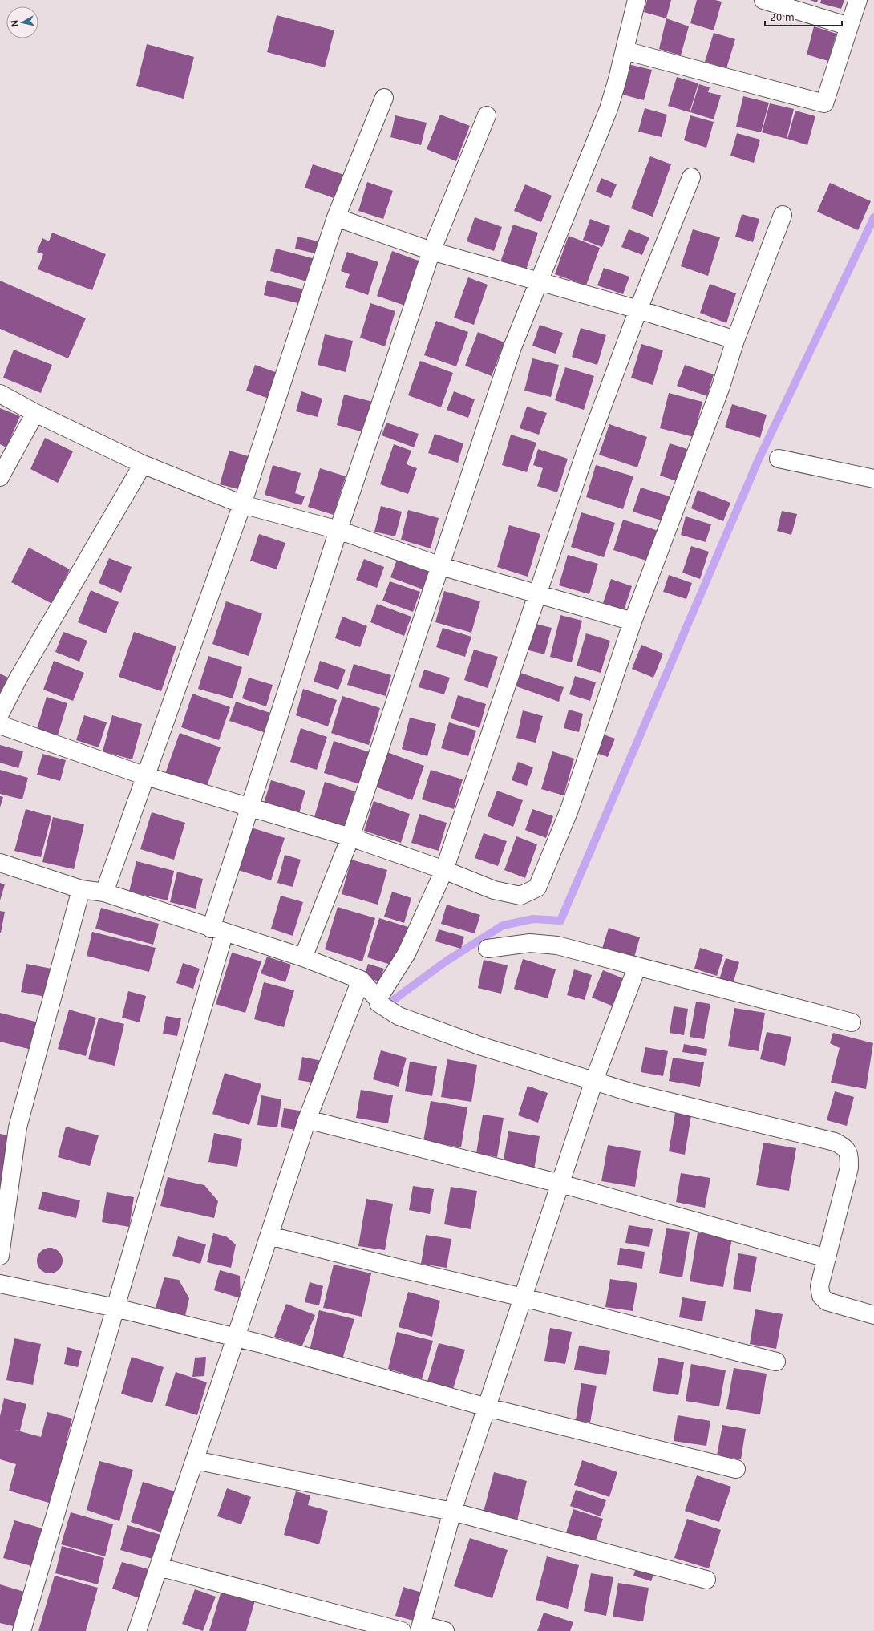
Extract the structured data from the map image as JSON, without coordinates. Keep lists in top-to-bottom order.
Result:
{
  "scale_bar": "20 m",
  "north": "left"
}
